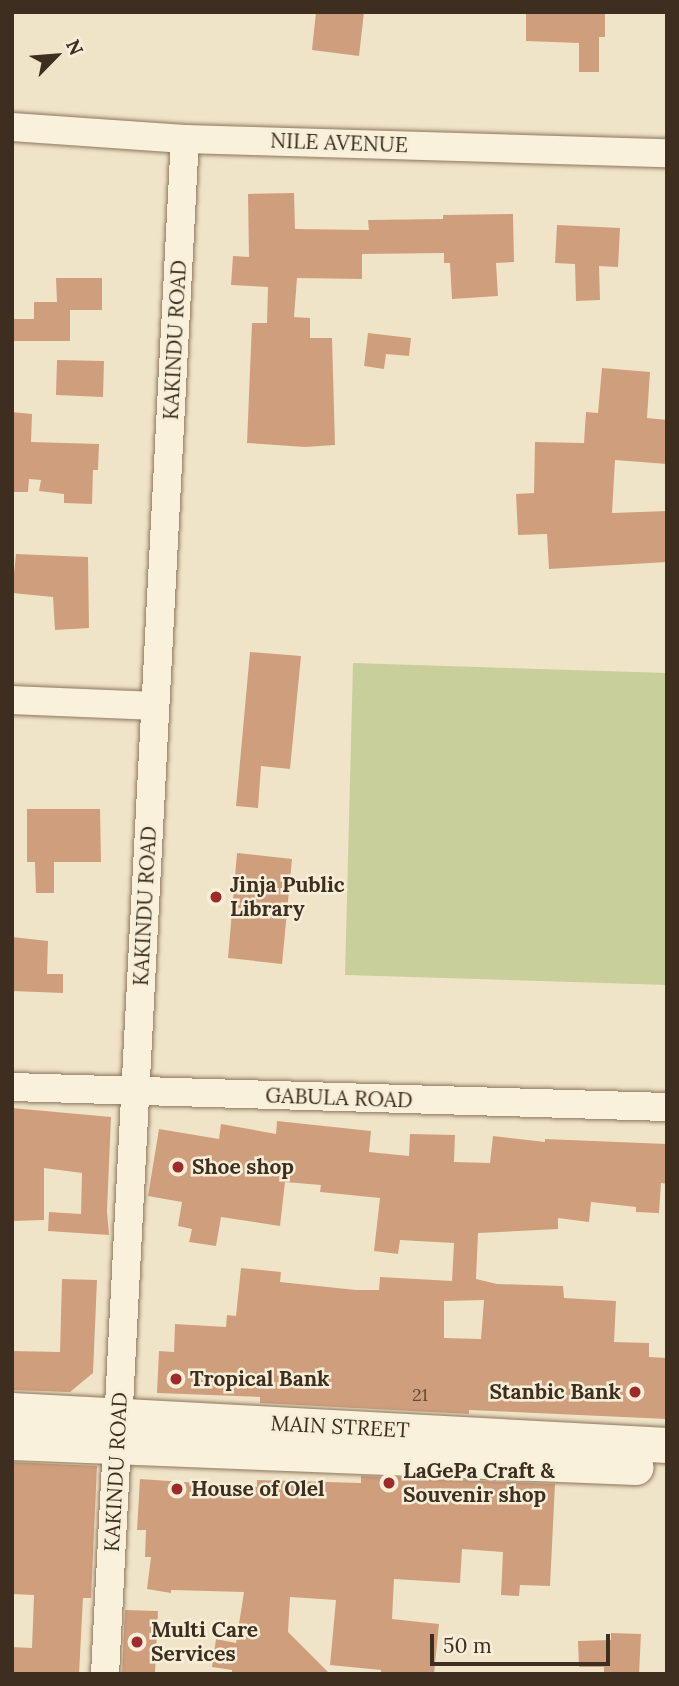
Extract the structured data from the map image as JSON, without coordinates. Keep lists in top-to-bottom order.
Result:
{
  "streets": {
    "street": [
      "NILE AVENUE",
      "KAKINDU ROAD",
      "GABULA ROAD",
      "MAIN STREET"
    ]
  },
  "crossings": [
    ["NILE AVENUE", "KAKINDU ROAD"],
    ["KAKINDU ROAD", "GABULA ROAD"],
    ["KAKINDU ROAD", "MAIN STREET"]
  ],
  "places": [
    "Jinja Public Library",
    "Shoe shop",
    "Tropical Bank",
    "Stanbic Bank",
    "LaGePa Craft & Souvenir shop",
    "House of Olel",
    "Multi Care Services"
  ],
  "house_numbers": ["21"],
  "scale_bar": "50 m",
  "north": "top right"
}
